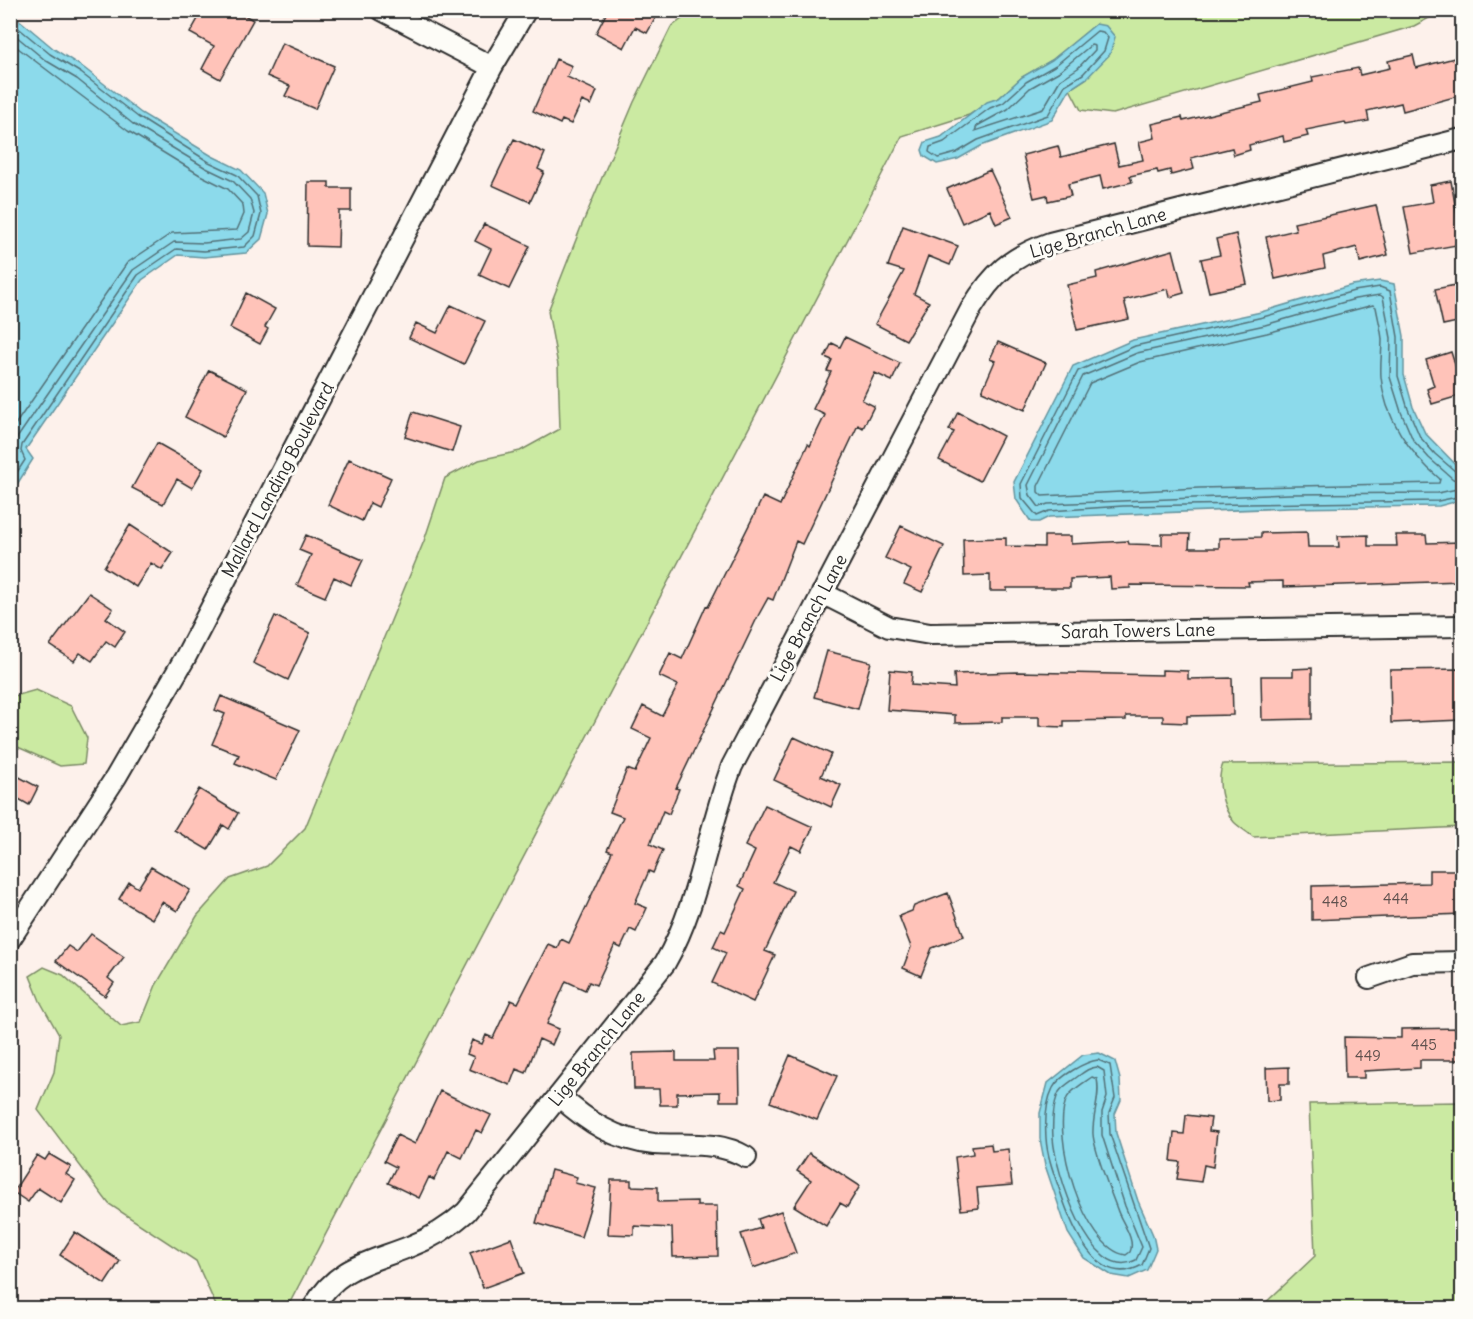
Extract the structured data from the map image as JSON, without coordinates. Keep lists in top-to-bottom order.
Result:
{
  "streets": {
    "street": ["Lige Branch Lane", "Mallard Landing Boulevard", "Sarah Towers Lane"]
  },
  "crossings": [
    ["Lige Branch Lane", "Sarah Towers Lane"]
  ],
  "house_numbers": [
    "444",
    "448",
    "445",
    "449"
  ]
}
